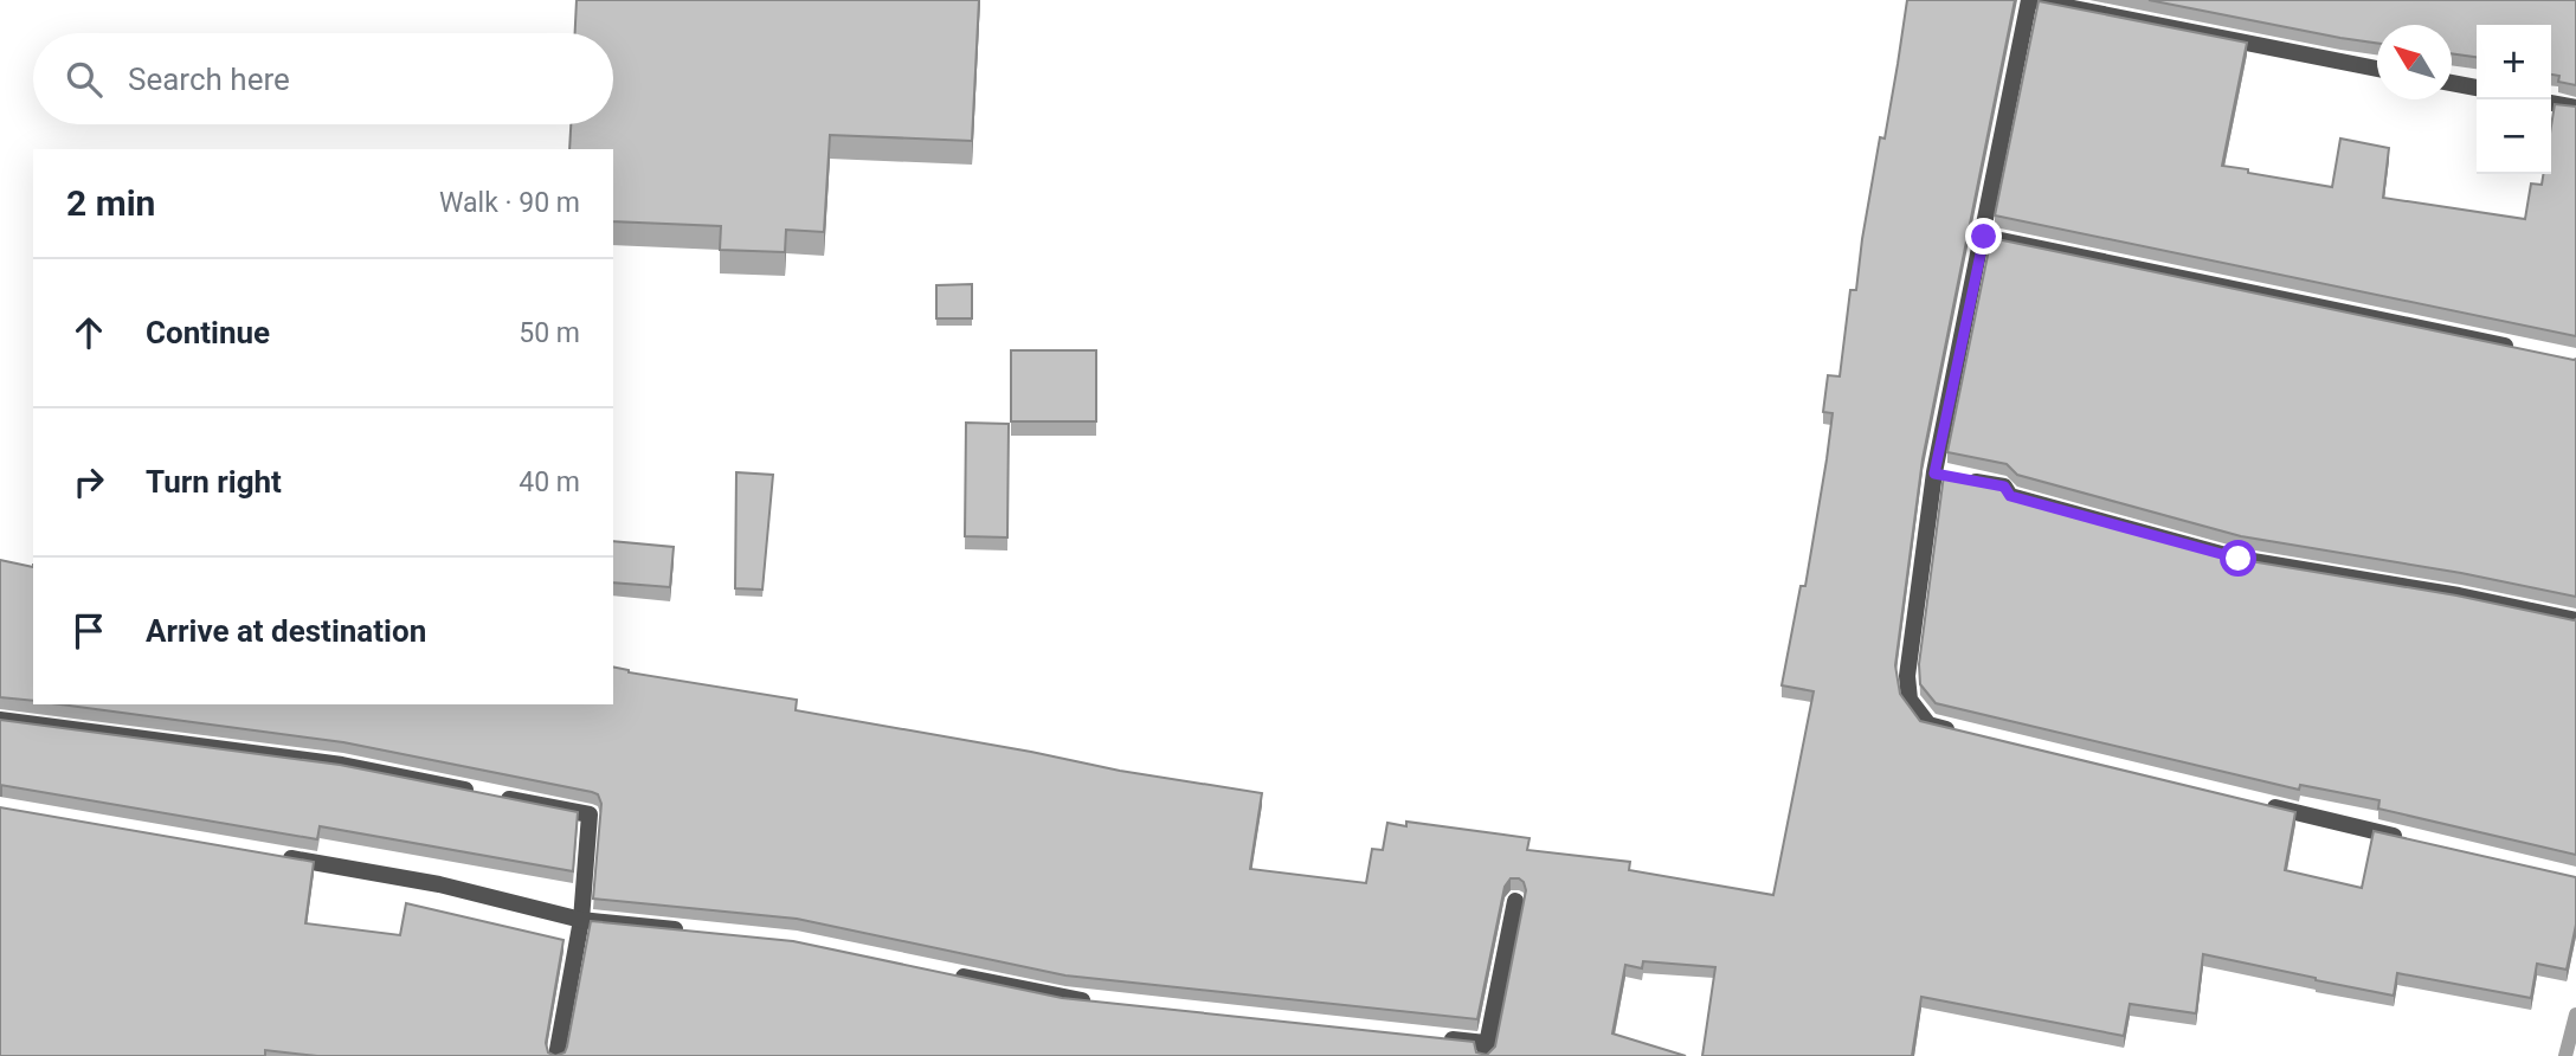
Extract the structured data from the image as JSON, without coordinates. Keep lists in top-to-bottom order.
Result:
{
  "north": "top left",
  "page": {
    "map_buttons": ["+", "−"],
    "search": "Search here",
    "heading": ["2 min", "Walk · 90 m"],
    "list": [
      ["Continue", "50 m"],
      ["Turn right", "40 m"],
      "Arrive at destination"
    ]
  }
}
